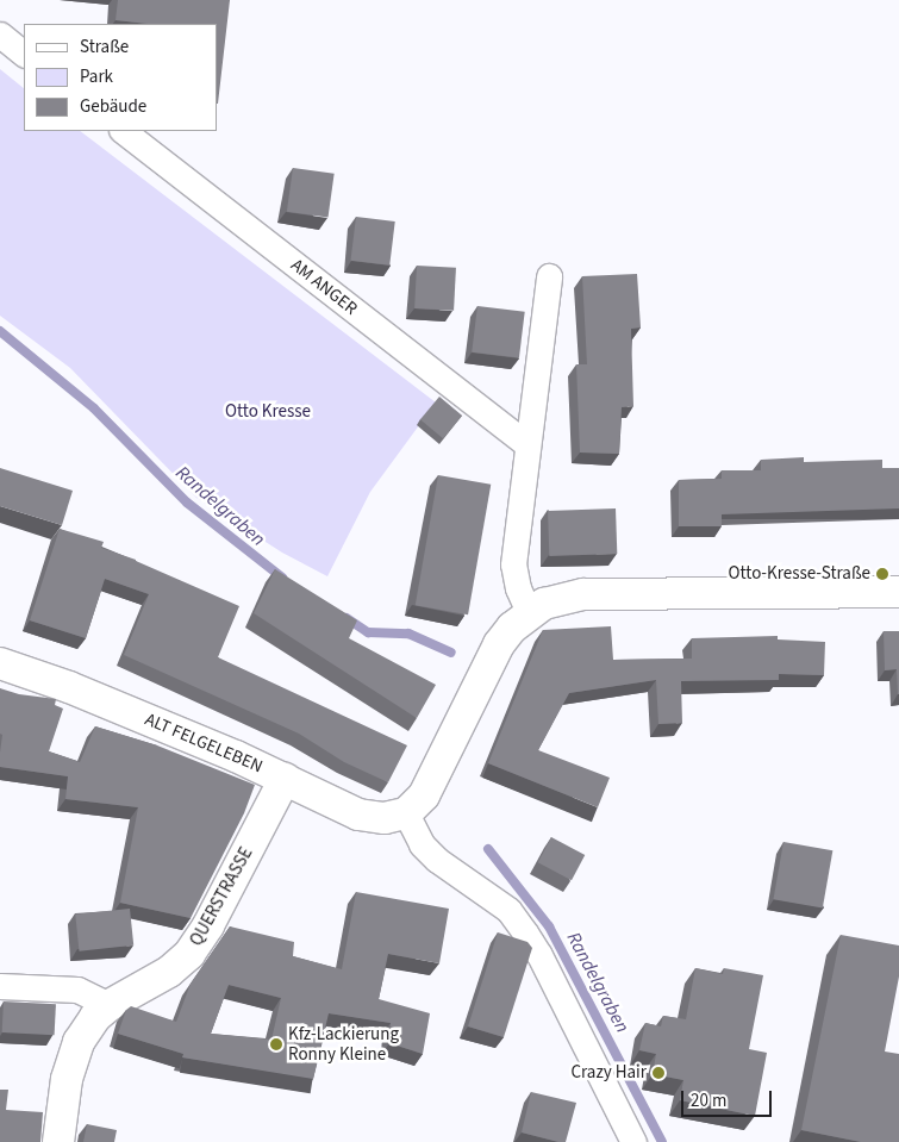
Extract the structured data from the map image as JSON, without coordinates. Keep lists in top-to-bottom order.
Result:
{
  "streets": {
    "street": ["AM ANGER", "ALT FELGELEBEN", "QUERSTRASSE"]
  },
  "crossings": [
    ["ALT FELGELEBEN", "QUERSTRASSE"]
  ],
  "water": ["Randelgraben"],
  "parks": ["Otto Kresse"],
  "places": ["Otto-Kresse-Straße", "Kfz-Lackierung Ronny Kleine", "Crazy Hair"],
  "legend": ["Straße", "Park", "Gebäude"],
  "scale_bar": "20 m"
}
